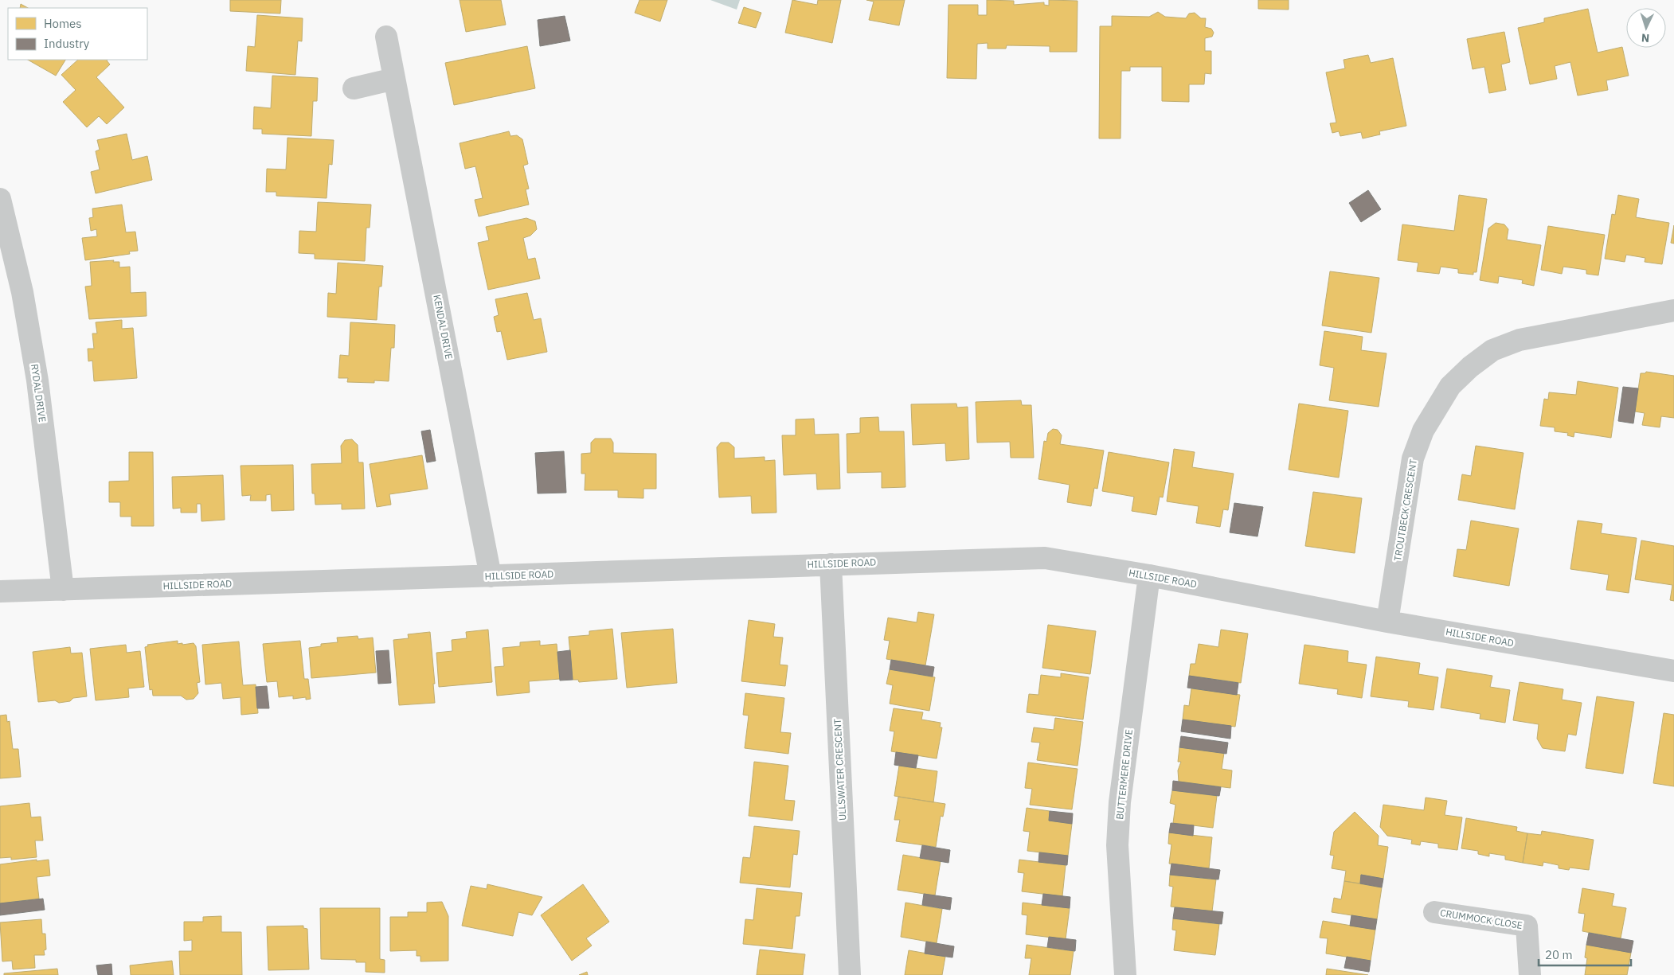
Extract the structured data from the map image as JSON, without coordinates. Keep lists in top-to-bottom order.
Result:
{
  "streets": {
    "street": [
      "KENDAL DRIVE",
      "RYDAL DRIVE",
      "TROUTBECK CRESCENT",
      "HILLSIDE ROAD",
      "ULLSWATER CRESCENT",
      "BUTTERMERE DRIVE",
      "CRUMMOCK CLOSE"
    ]
  },
  "crossings": [
    ["KENDAL DRIVE", "HILLSIDE ROAD"],
    ["RYDAL DRIVE", "HILLSIDE ROAD"],
    ["TROUTBECK CRESCENT", "HILLSIDE ROAD"],
    ["HILLSIDE ROAD", "ULLSWATER CRESCENT"],
    ["HILLSIDE ROAD", "BUTTERMERE DRIVE"]
  ],
  "legend": ["Homes", "Industry"],
  "scale_bar": "20 m",
  "north": "bottom"
}
